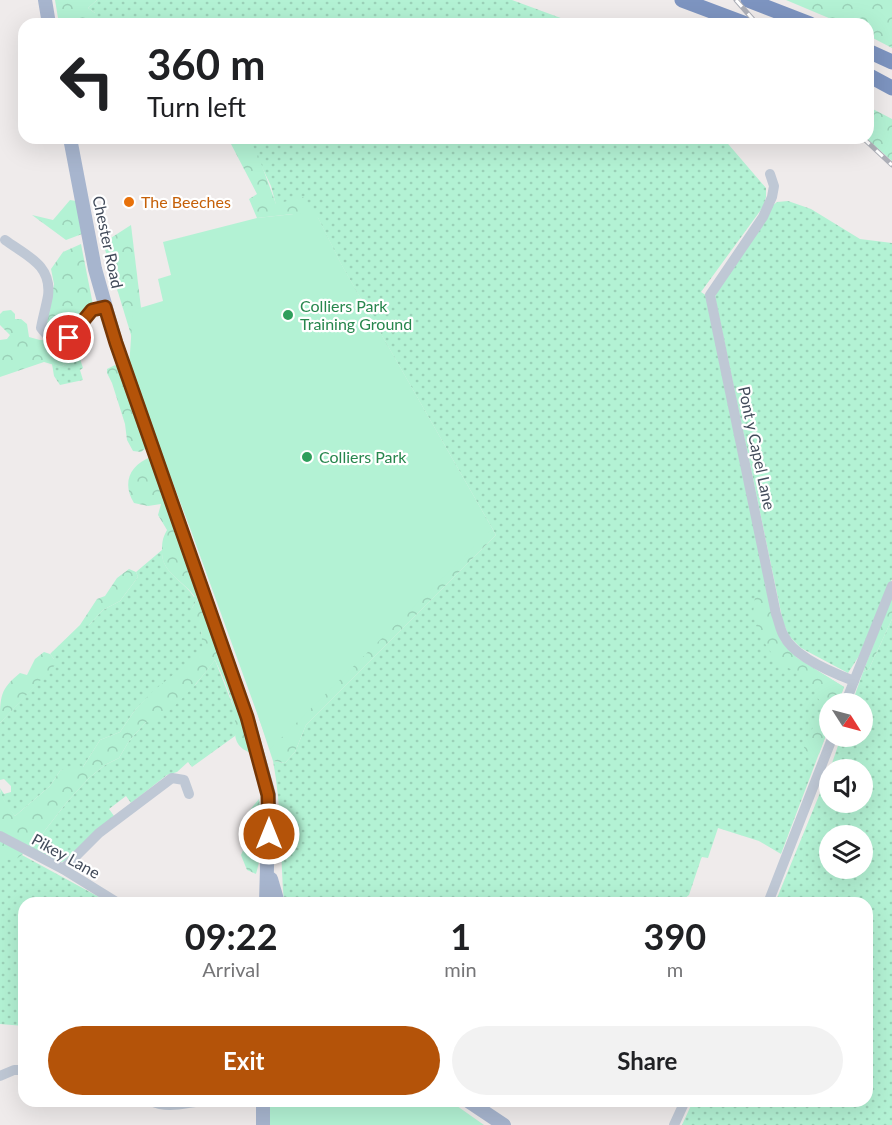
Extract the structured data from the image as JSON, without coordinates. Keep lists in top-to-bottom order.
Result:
{
  "streets": {
    "main road": ["Chester Road"],
    "street": ["Pont y Capel Lane", "Pikey Lane"]
  },
  "places": ["The Beeches", "Colliers Park Training Ground", "Colliers Park"],
  "north": "bottom right",
  "page": {
    "turn": ["360 m", "Turn left"],
    "eta": [
      "09:22",
      "Arrival",
      "1",
      "min",
      "390",
      "m"
    ],
    "buttons": ["Exit", "Share"]
  }
}
